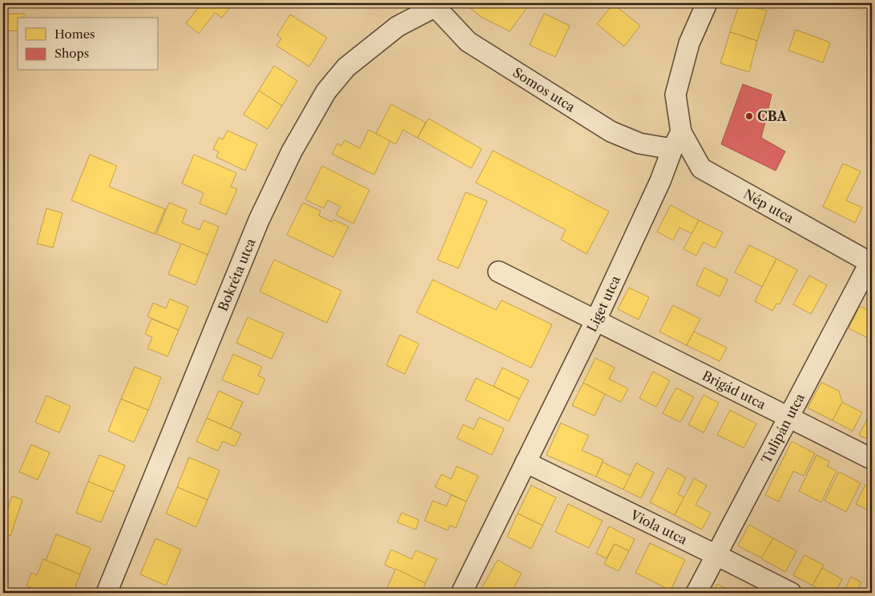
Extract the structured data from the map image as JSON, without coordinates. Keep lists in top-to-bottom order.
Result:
{
  "streets": {
    "street": [
      "Somos utca",
      "Nép utca",
      "Bokréta utca",
      "Liget utca",
      "Brigád utca",
      "Tulipán utca",
      "Viola utca"
    ]
  },
  "crossings": [
    ["Somos utca", "Nép utca"],
    ["Somos utca", "Bokréta utca"],
    ["Somos utca", "Liget utca"],
    ["Nép utca", "Liget utca"],
    ["Nép utca", "Tulipán utca"],
    ["Liget utca", "Brigád utca"],
    ["Liget utca", "Viola utca"],
    ["Brigád utca", "Tulipán utca"],
    ["Tulipán utca", "Viola utca"]
  ],
  "places": ["CBA"],
  "legend": ["Homes", "Shops"]
}
